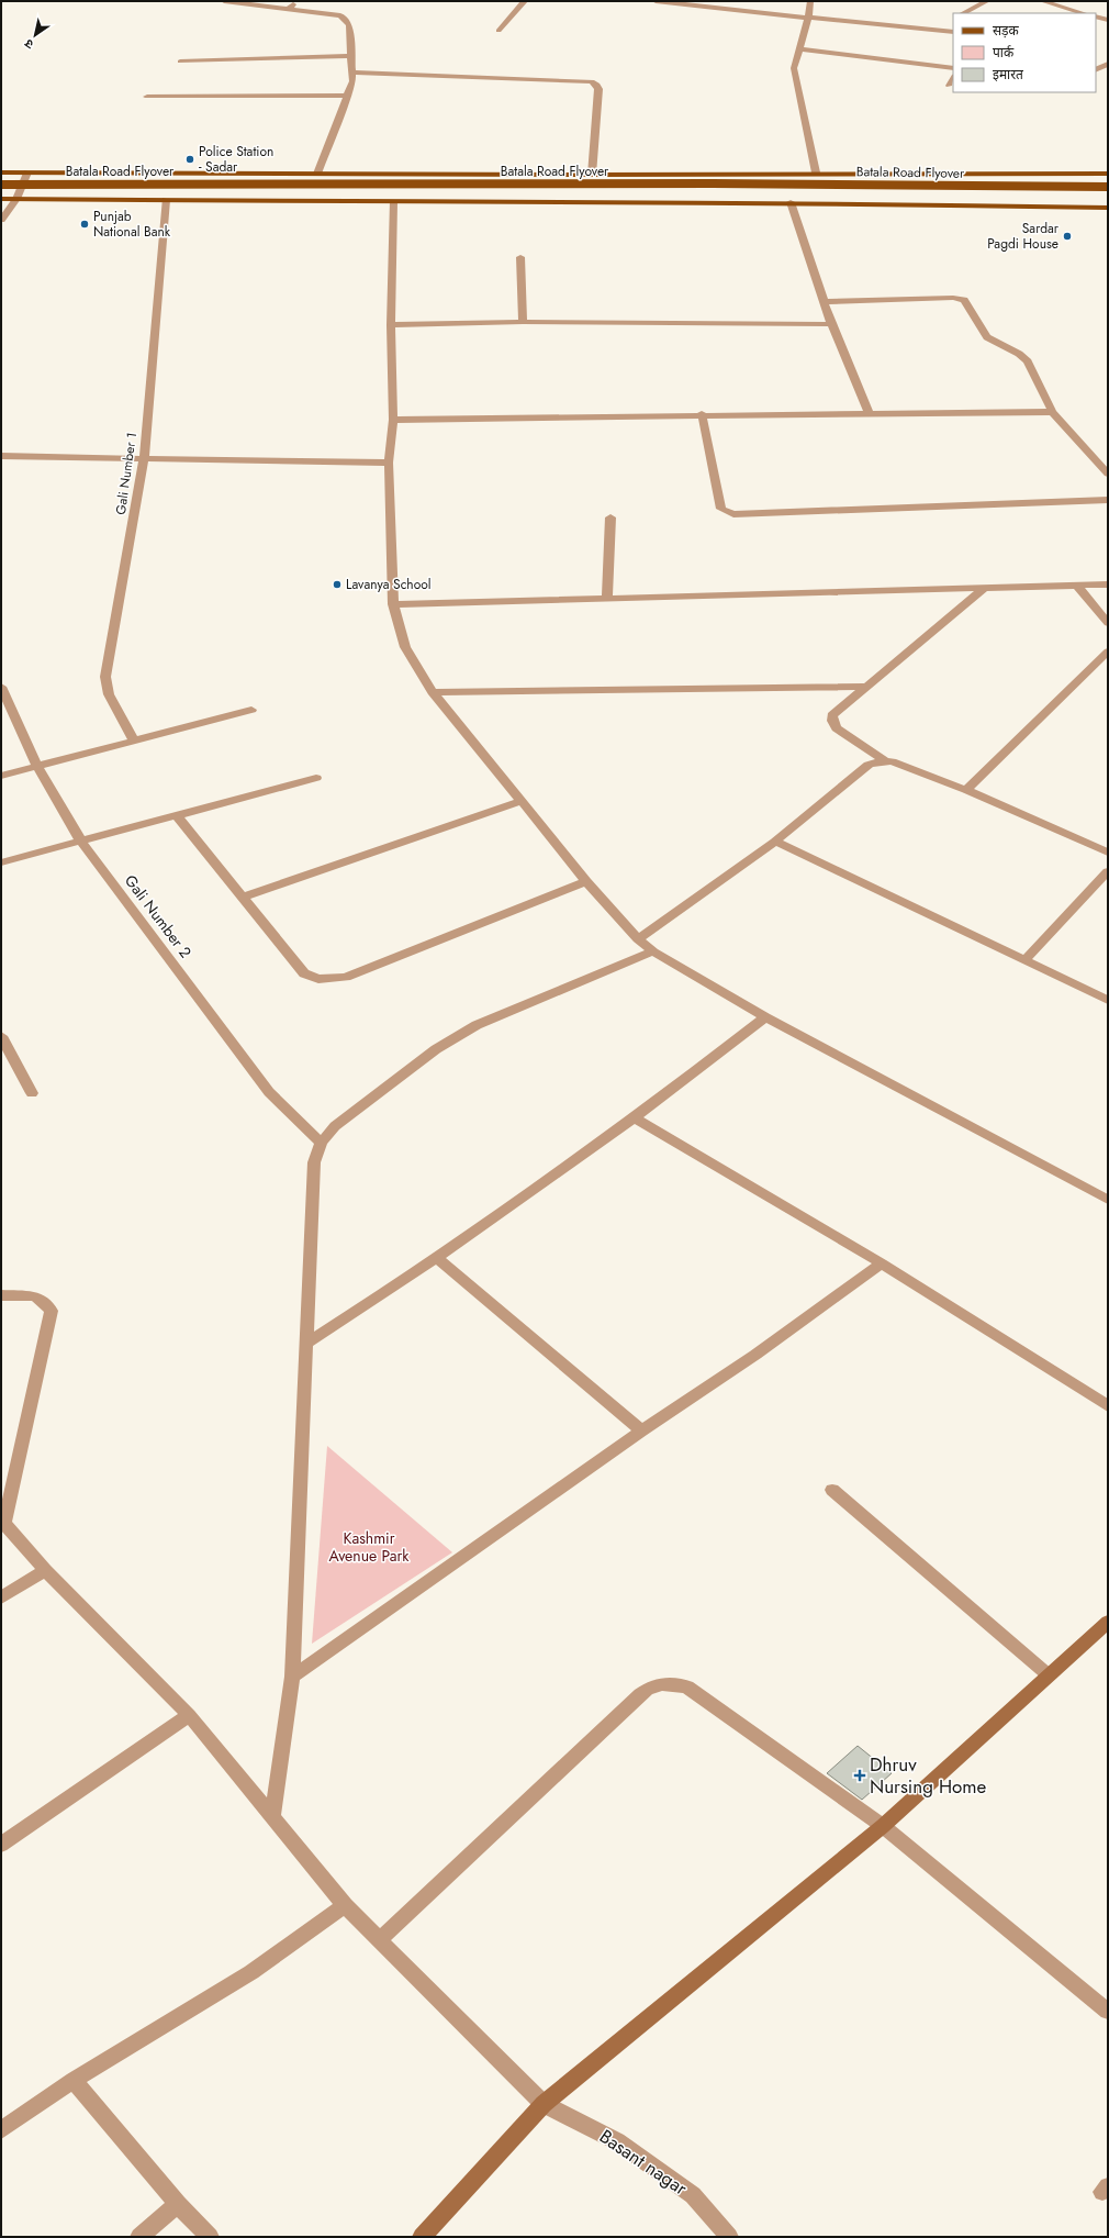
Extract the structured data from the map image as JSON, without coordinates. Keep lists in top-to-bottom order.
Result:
{
  "streets": {
    "main road": ["Batala Road Flyover"],
    "street": ["Gali Number 1", "Gali Number 2", "Basant nagar"]
  },
  "parks": ["Kashmir Avenue Park"],
  "places": {
    "other": [
      "Police Station - Sadar",
      "Punjab National Bank",
      "Sardar Pagdi House",
      "Lavanya School"
    ],
    "health": ["Dhruv Nursing Home"]
  },
  "legend": ["सड़क", "पार्क", "इमारत"],
  "north": "bottom left"
}
